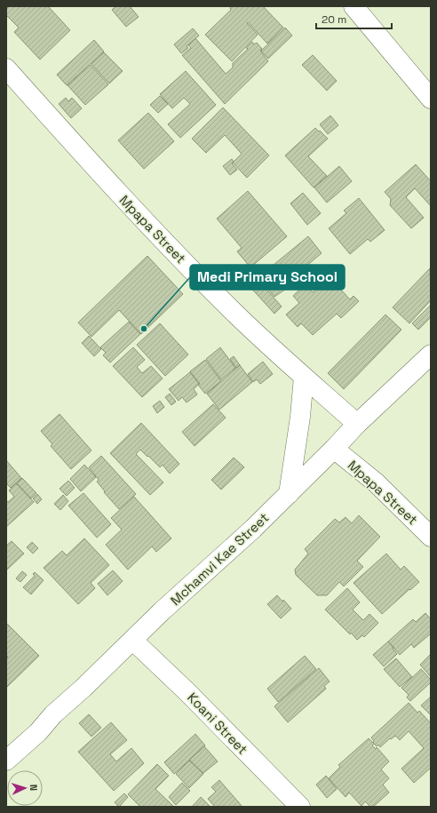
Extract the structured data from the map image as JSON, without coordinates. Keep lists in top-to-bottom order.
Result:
{
  "streets": {
    "street": ["Mpapa Street", "Mchamvi Kae Street", "Koani Street"]
  },
  "crossings": [
    ["Mpapa Street", "Mchamvi Kae Street"],
    ["Mchamvi Kae Street", "Koani Street"]
  ],
  "places": ["Medi Primary School"],
  "scale_bar": "20 m",
  "north": "right"
}
